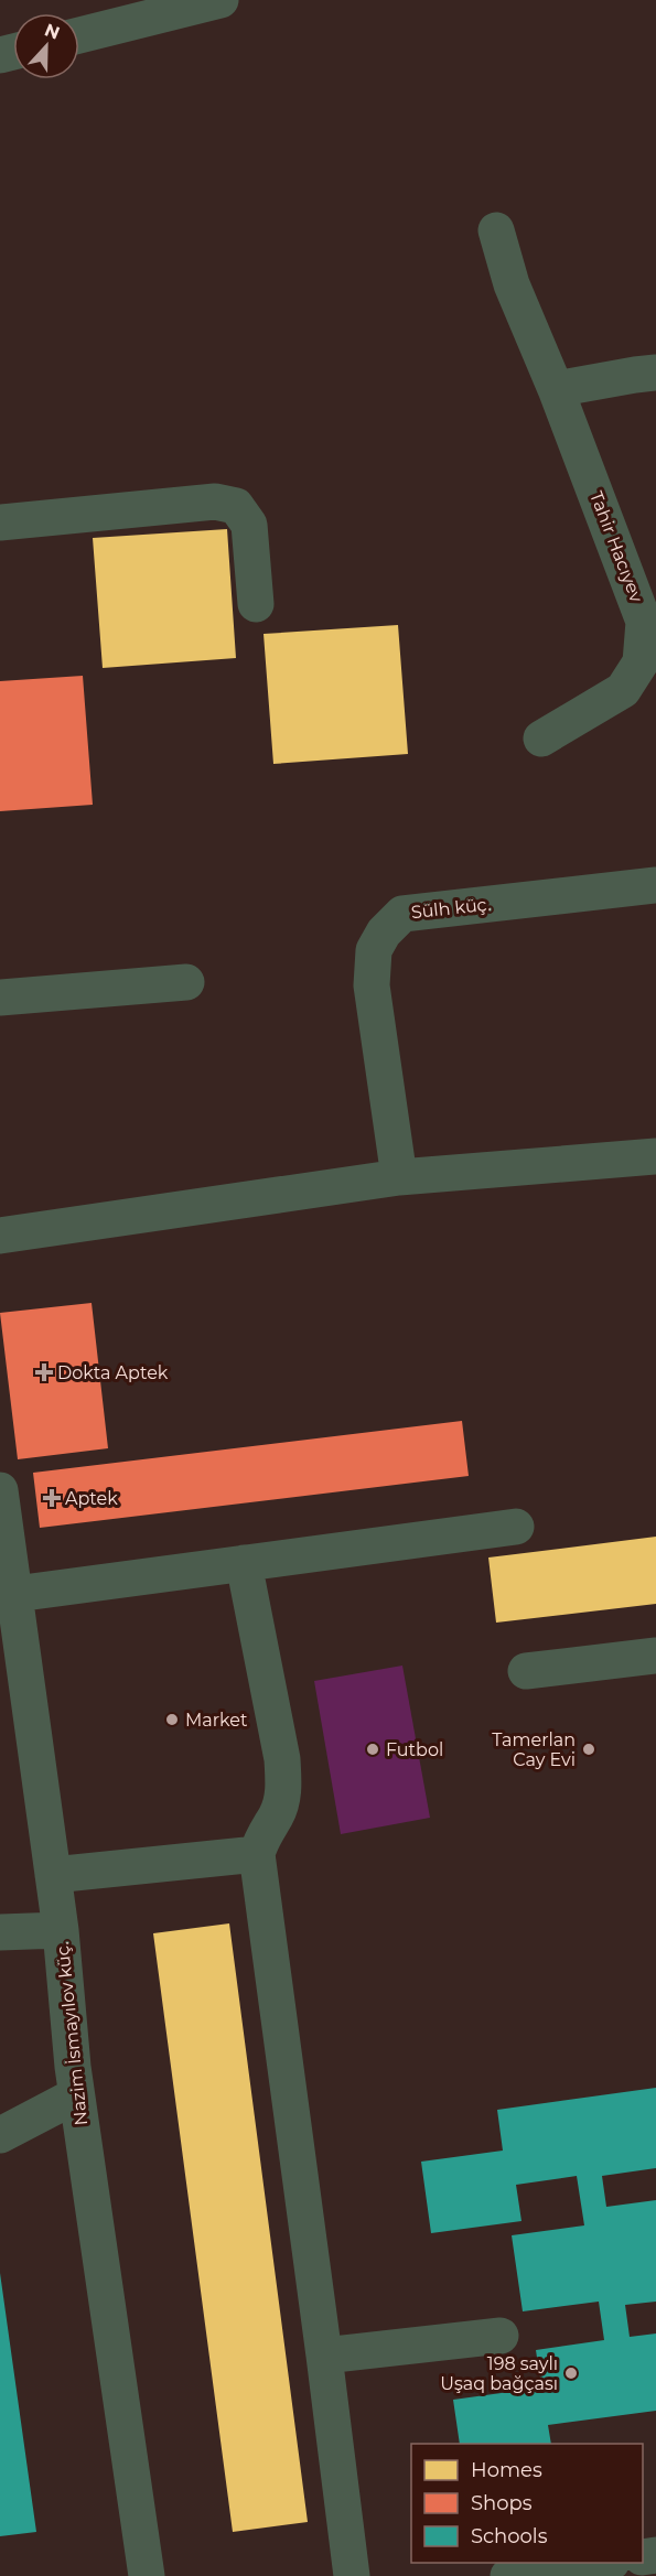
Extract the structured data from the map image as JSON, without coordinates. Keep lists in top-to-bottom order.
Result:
{
  "streets": {
    "street": ["Tahir Hacıyev", "Sülh küç.", "Nazim İsmayılov küç."]
  },
  "places": {
    "health": ["Dokta Aptek", "Aptek"],
    "other": [
      "Market",
      "Futbol",
      "Tamerlan Cay Evi",
      "198 saylı Uşaq bağçası"
    ]
  },
  "legend": ["Homes", "Shops", "Schools"],
  "north": "top"
}
